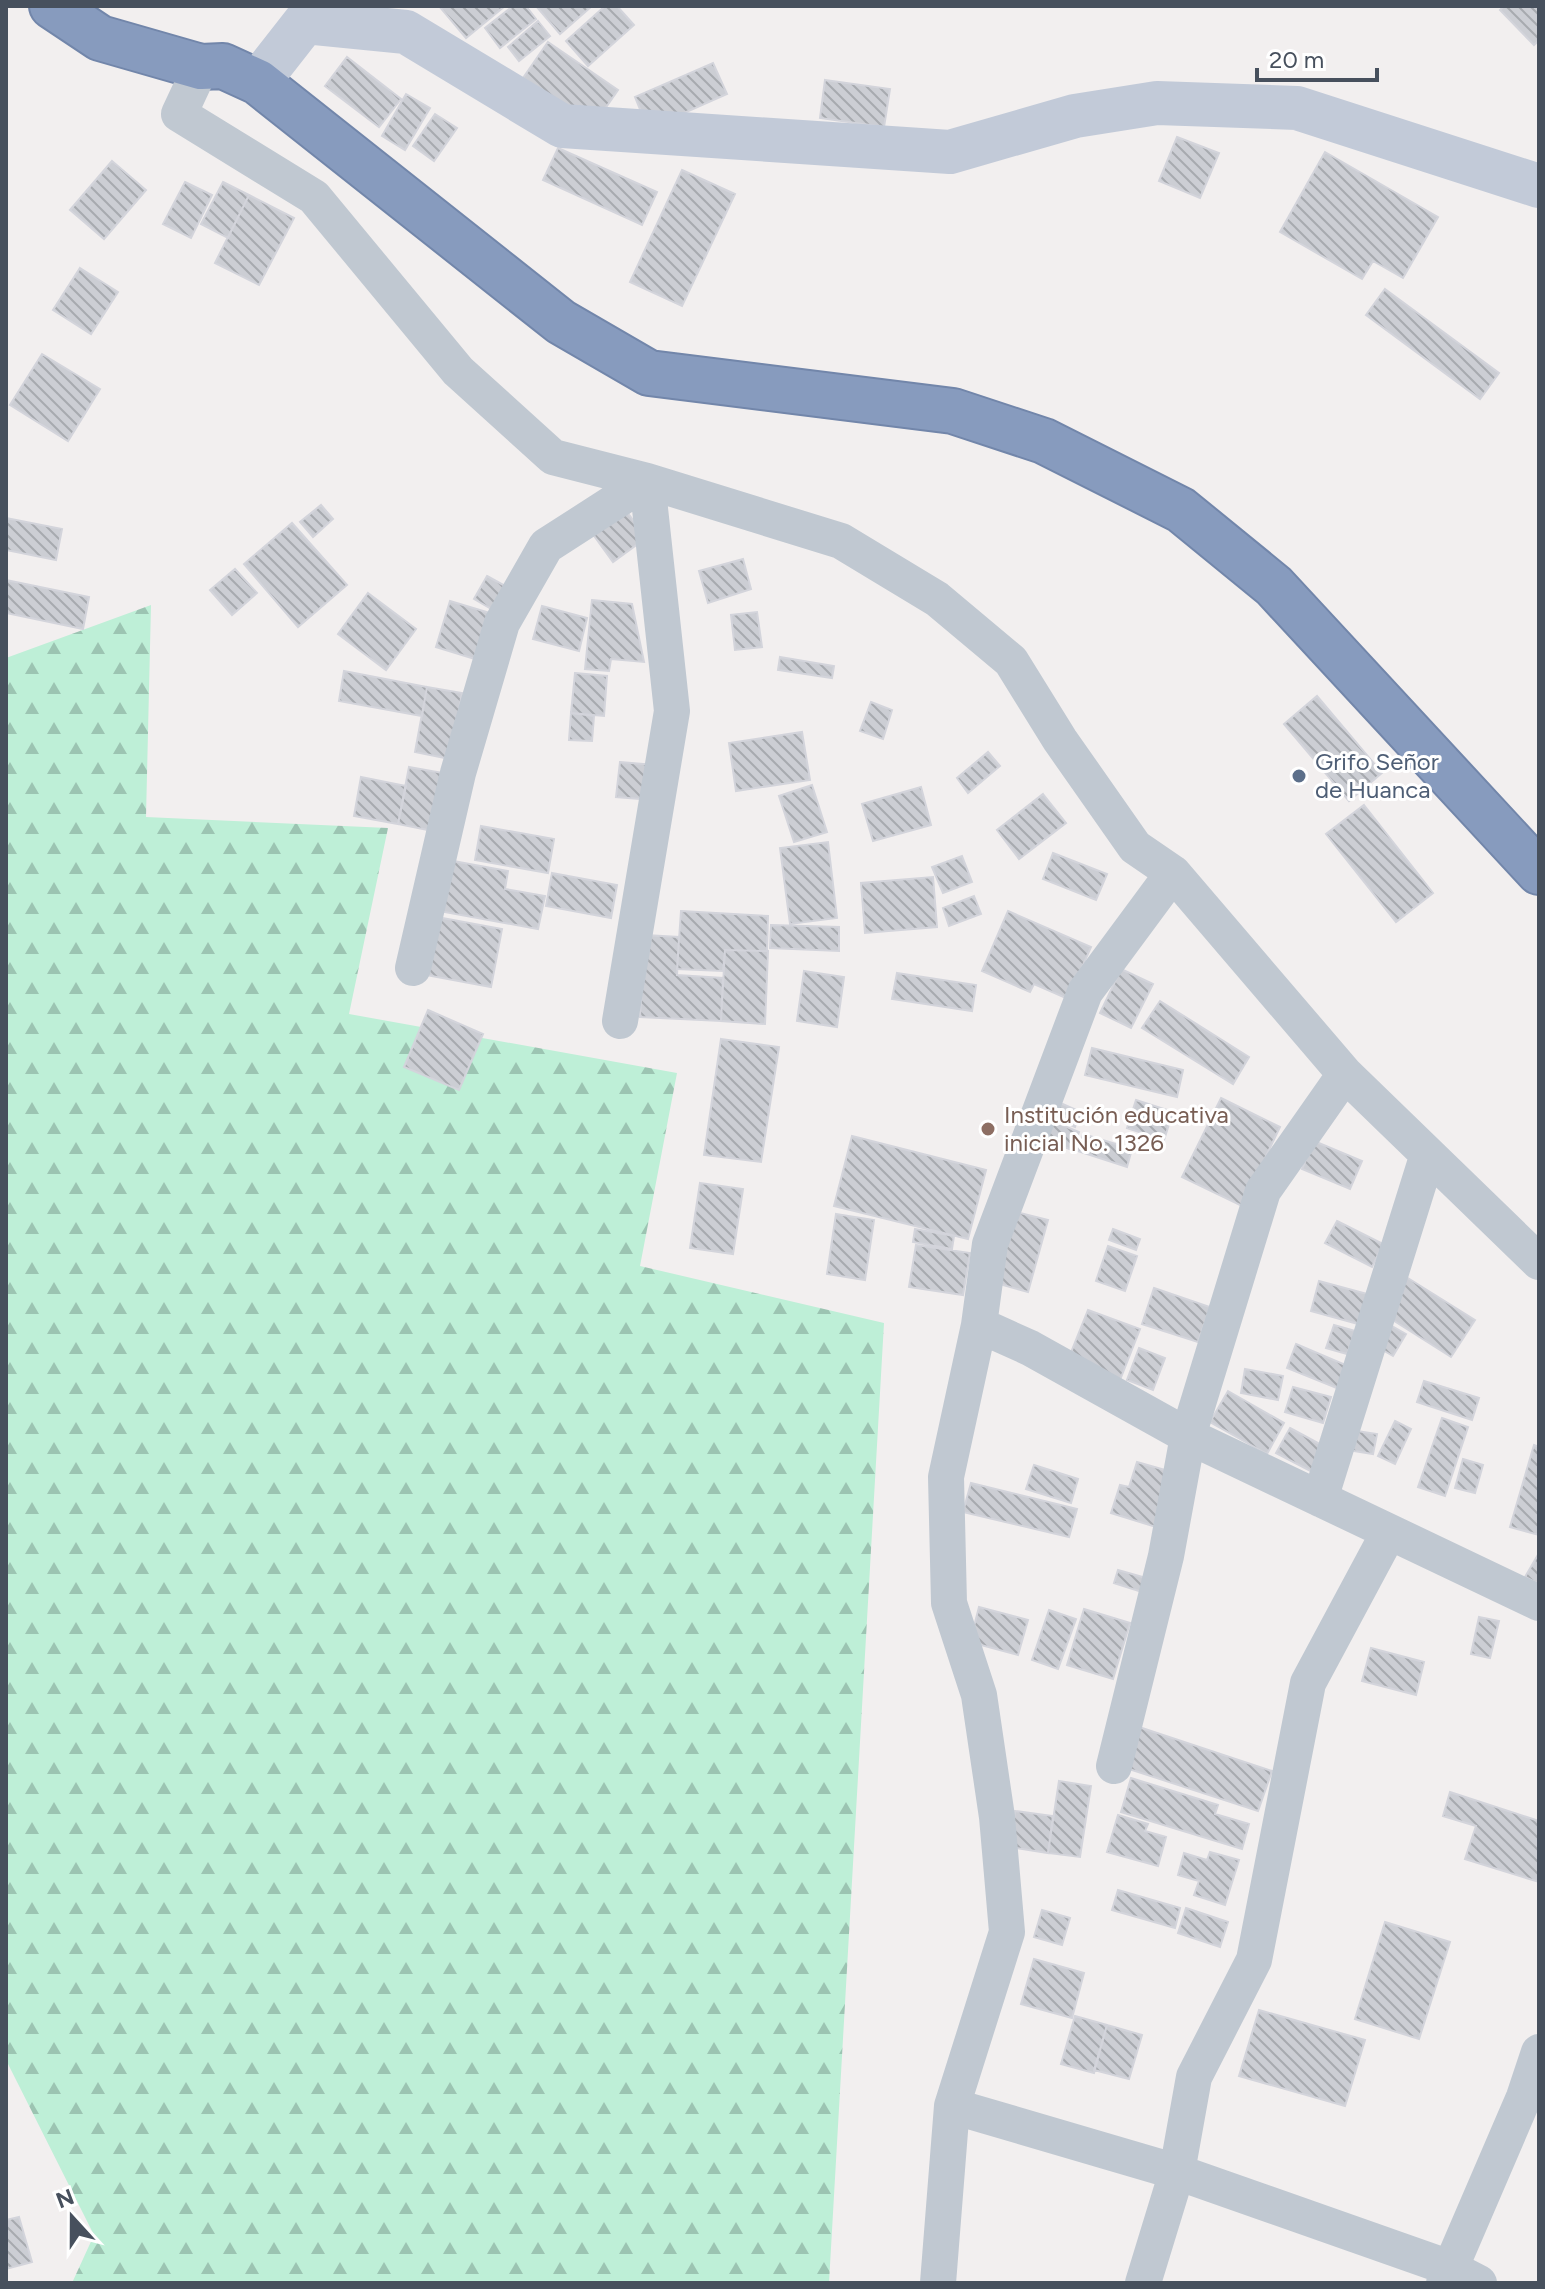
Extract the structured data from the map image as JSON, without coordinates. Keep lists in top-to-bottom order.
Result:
{
  "places": ["Grifo Señor de Huanca", "Institución educativa inicial No. 1326"],
  "scale_bar": "20 m",
  "north": "top"
}
